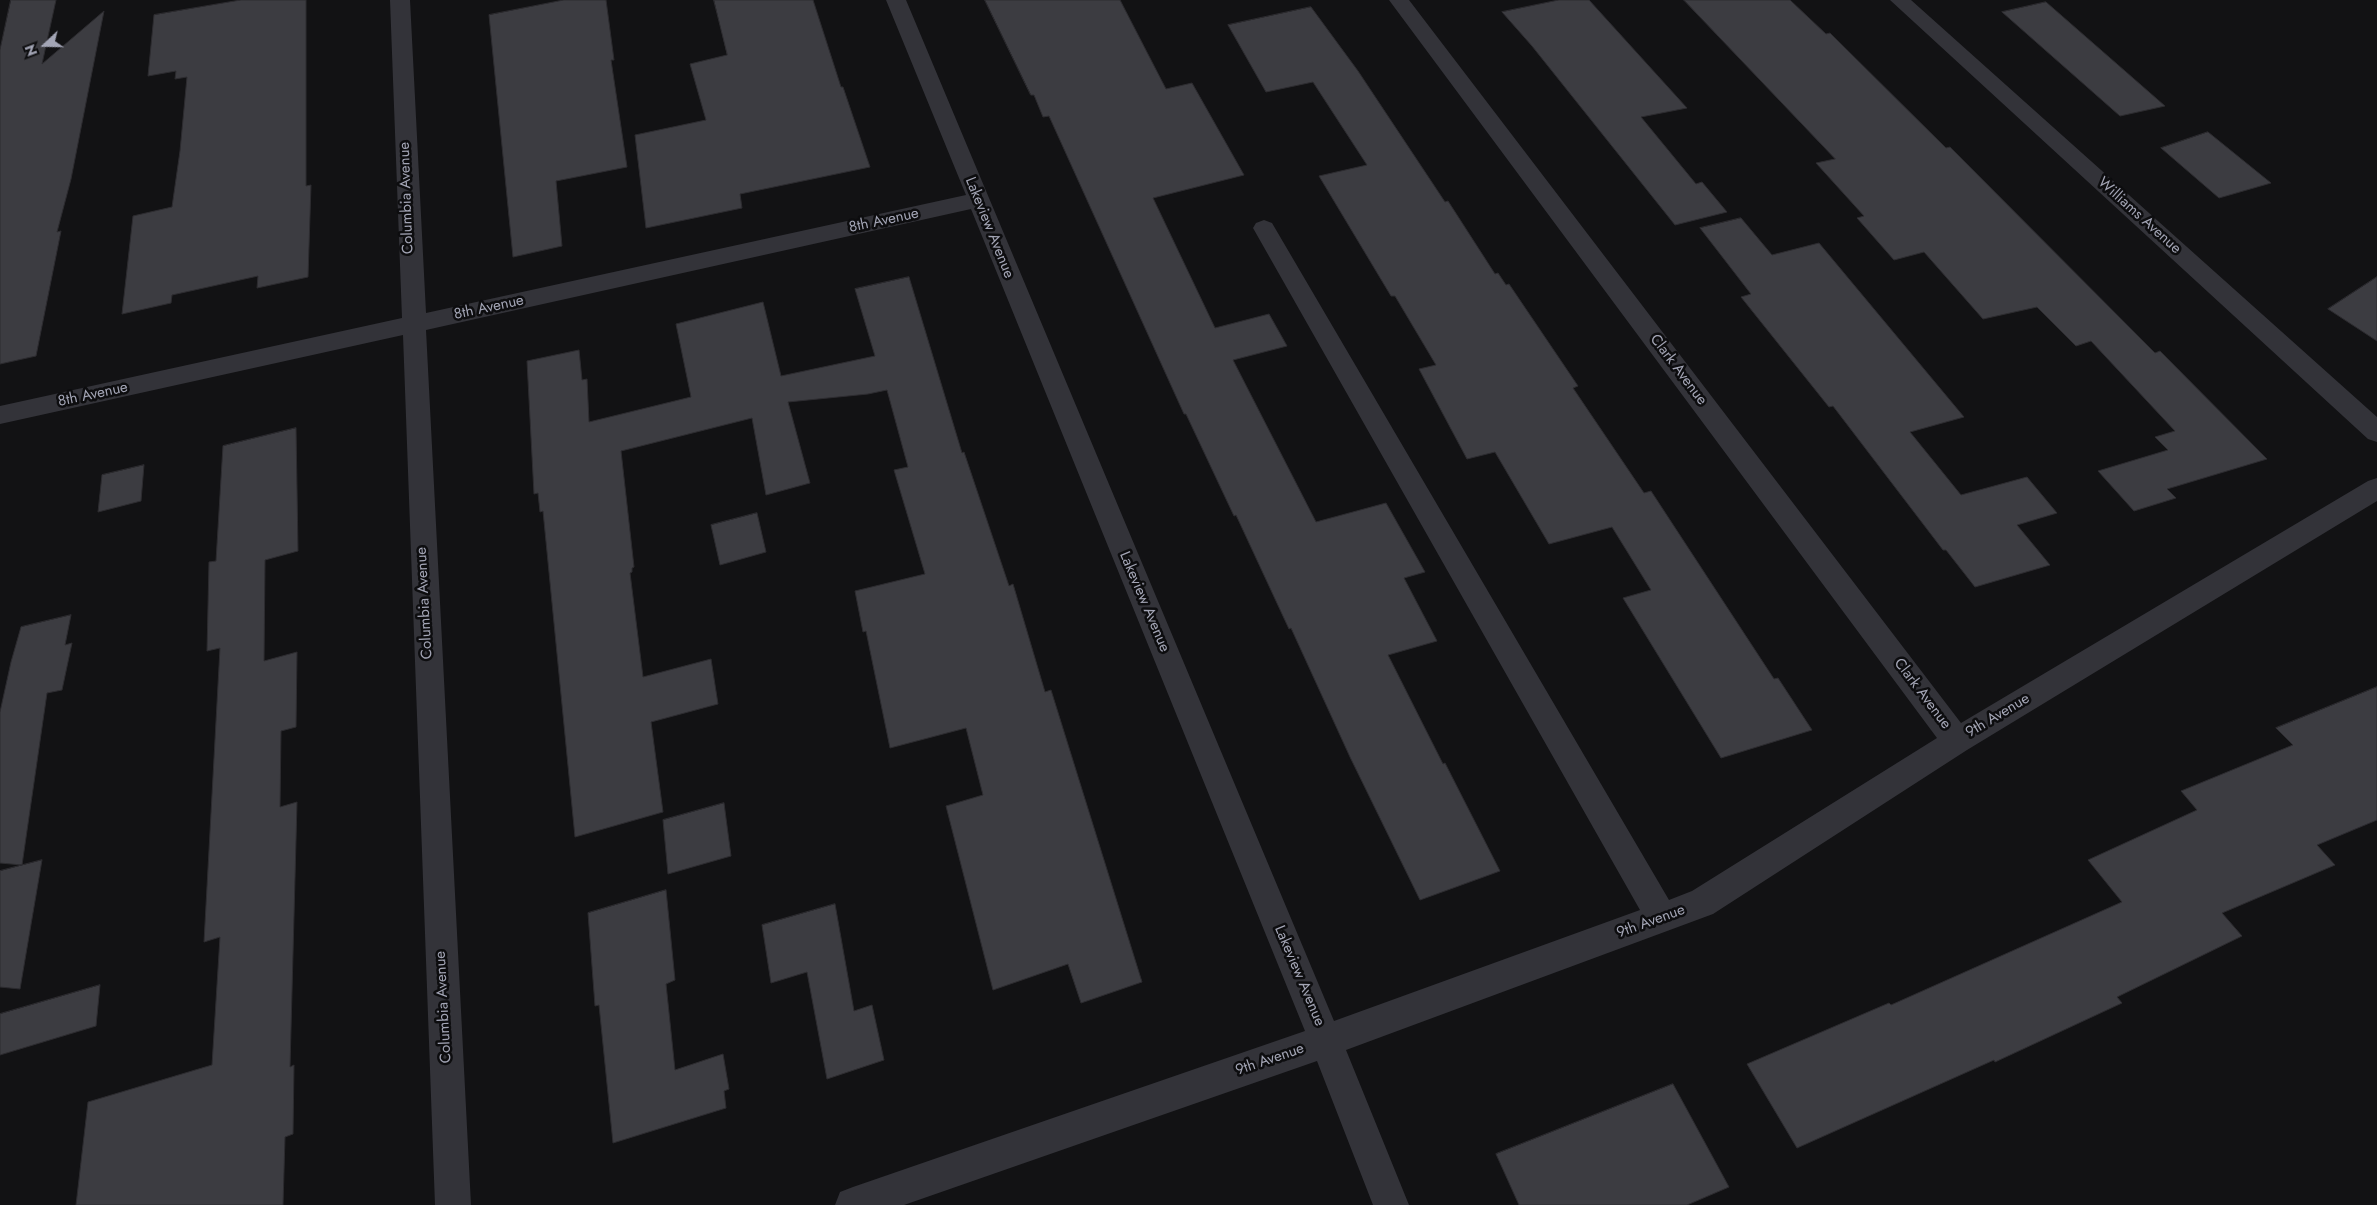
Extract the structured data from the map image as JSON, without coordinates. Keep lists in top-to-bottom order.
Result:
{
  "streets": {
    "street": [
      "Columbia Avenue",
      "Williams Avenue",
      "8th Avenue",
      "Lakeview Avenue",
      "Clark Avenue",
      "9th Avenue"
    ]
  },
  "crossings": [
    ["Columbia Avenue", "8th Avenue"],
    ["8th Avenue", "Lakeview Avenue"],
    ["Lakeview Avenue", "9th Avenue"],
    ["Clark Avenue", "9th Avenue"]
  ],
  "north": "left"
}
